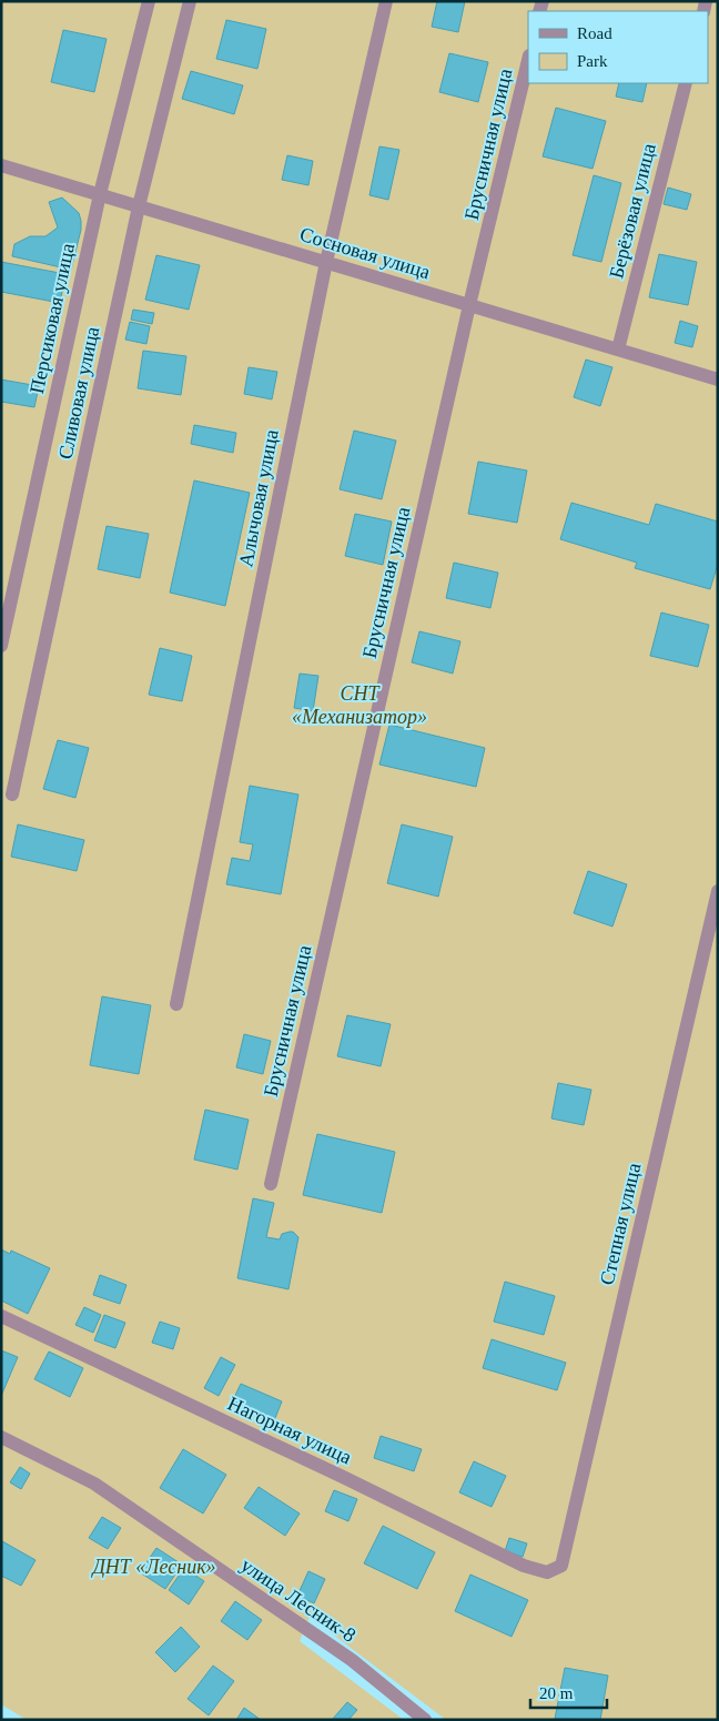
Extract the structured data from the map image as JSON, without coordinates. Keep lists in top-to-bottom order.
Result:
{
  "streets": {
    "street": [
      "Брусничная улица",
      "Берёзовая улица",
      "Сосновая улица",
      "Персиковая улица",
      "Сливовая улица",
      "Алычовая улица",
      "Степная улица",
      "Нагорная улица",
      "улица Лесник-8"
    ]
  },
  "crossings": [
    ["Брусничная улица", "Сосновая улица"],
    ["Берёзовая улица", "Сосновая улица"],
    ["Сосновая улица", "Персиковая улица"],
    ["Сосновая улица", "Сливовая улица"],
    ["Сосновая улица", "Алычовая улица"],
    ["Степная улица", "Нагорная улица"]
  ],
  "parks": ["СНТ «Механизатор»", "ДНТ «Лесник»"],
  "legend": ["Road", "Park"],
  "scale_bar": "20 m"
}
